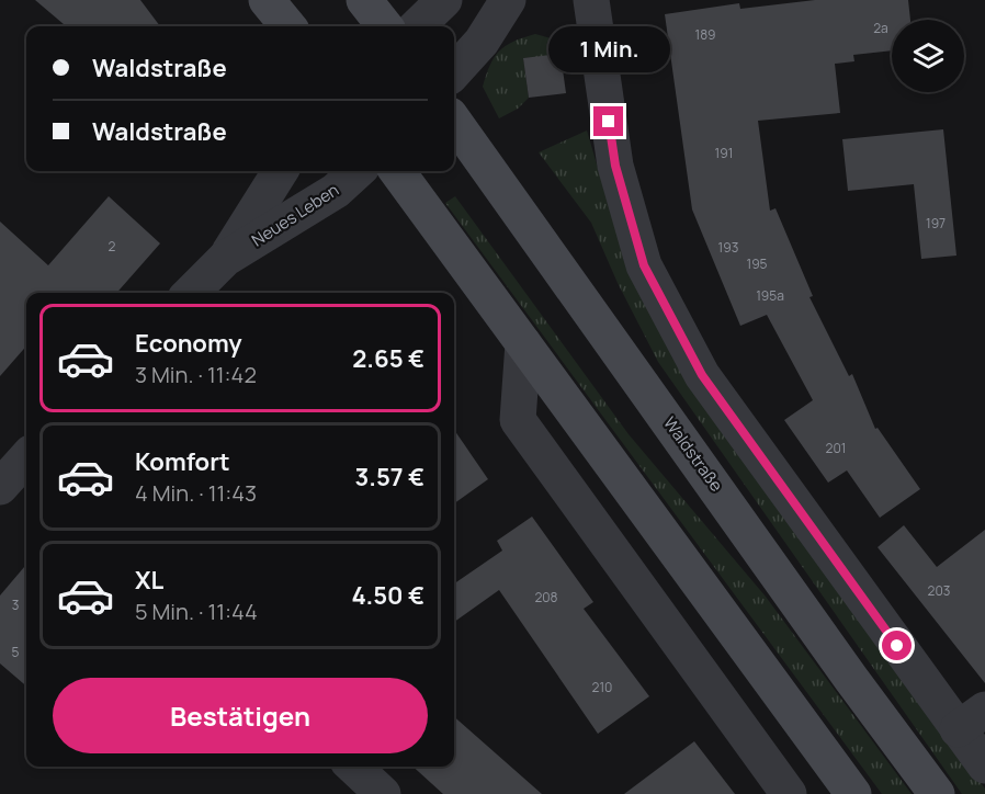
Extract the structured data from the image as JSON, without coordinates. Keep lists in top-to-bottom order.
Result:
{
  "streets": {
    "main road": ["Waldstraße"],
    "street": ["Neues Leben"]
  },
  "house_numbers": [
    "2a",
    "189",
    "191",
    "197",
    "2",
    "193",
    "195",
    "195a",
    "201",
    "203",
    "208",
    "3",
    "5",
    "210"
  ],
  "page": {
    "bubble": "1 Min.",
    "banner": ["Waldstraße", "Waldstraße"],
    "list": [
      {
        "name": "Economy",
        "note": "3 Min. · 11:42",
        "value": "2.65 €"
      },
      {
        "name": "Komfort",
        "note": "4 Min. · 11:43",
        "value": "3.57 €"
      },
      {
        "name": "XL",
        "note": "5 Min. · 11:44",
        "value": "4.50 €"
      }
    ],
    "buttons": "Bestätigen"
  }
}
